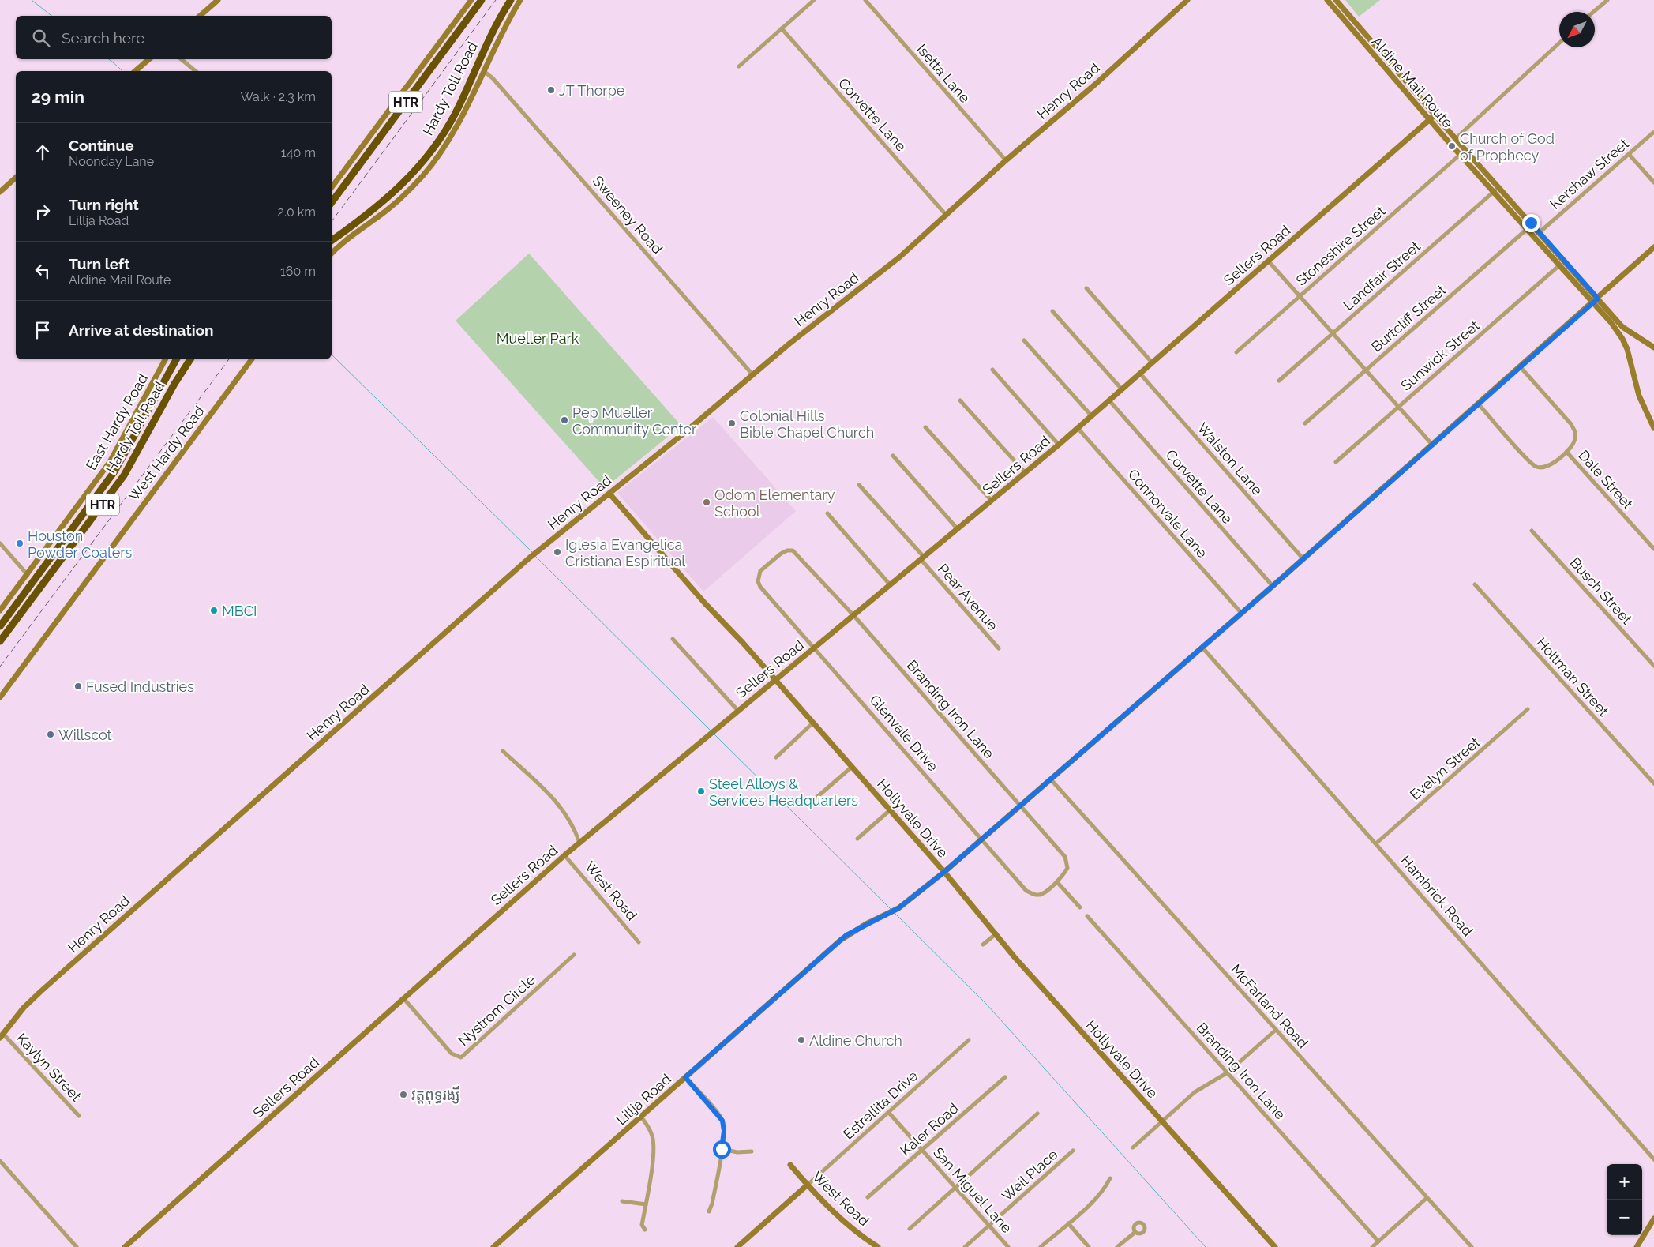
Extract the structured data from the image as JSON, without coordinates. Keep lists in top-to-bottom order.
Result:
{
  "streets": {
    "highway": ["Hardy Toll Road", "HTR"],
    "street": [
      "Isetta Lane",
      "Aldine Mail Route",
      "Henry Road",
      "Corvette Lane",
      "Kershaw Street",
      "Sweeney Road",
      "Stoneshire Street",
      "Sellers Road",
      "Landfair Street",
      "Burtcliff Street",
      "Sunwick Street",
      "East Hardy Road",
      "West Hardy Road",
      "Walston Lane",
      "Dale Street",
      "Connorvale Lane",
      "Busch Street",
      "Pear Avenue",
      "Holtman Street",
      "Branding Iron Lane",
      "Glenvale Drive",
      "Evelyn Street",
      "Hollyvale Drive",
      "West Road",
      "Hambrick Road",
      "McFarland Road",
      "Nystrom Circle",
      "Kaylyn Street",
      "Lillja Road",
      "Estrellita Drive",
      "Kaler Road",
      "Weil Place",
      "San Miguel Lane"
    ]
  },
  "crossings": [
    ["Isetta Lane", "Henry Road"],
    ["Aldine Mail Route", "Kershaw Street"],
    ["Aldine Mail Route", "Stoneshire Street"],
    ["Aldine Mail Route", "Sellers Road"],
    ["Aldine Mail Route", "Landfair Street"],
    ["Aldine Mail Route", "Burtcliff Street"],
    ["Aldine Mail Route", "Sunwick Street"],
    ["Aldine Mail Route", "Lillja Road"],
    ["Henry Road", "Corvette Lane"],
    ["Henry Road", "Sweeney Road"],
    ["Henry Road", "Hollyvale Drive"],
    ["Henry Road", "Kaylyn Street"],
    ["Corvette Lane", "Sellers Road"],
    ["Corvette Lane", "Lillja Road"],
    ["Sellers Road", "Walston Lane"],
    ["Sellers Road", "Connorvale Lane"],
    ["Sellers Road", "Pear Avenue"],
    ["Sellers Road", "Branding Iron Lane"],
    ["Sellers Road", "Glenvale Drive"],
    ["Sellers Road", "Hollyvale Drive"],
    ["Sellers Road", "West Road"],
    ["Sellers Road", "Nystrom Circle"],
    ["Walston Lane", "Lillja Road"],
    ["Dale Street", "Lillja Road"],
    ["Connorvale Lane", "Lillja Road"],
    ["Branding Iron Lane", "Glenvale Drive"],
    ["Branding Iron Lane", "Lillja Road"],
    ["Glenvale Drive", "Lillja Road"],
    ["Evelyn Street", "Hambrick Road"],
    ["Hollyvale Drive", "Lillja Road"],
    ["West Road", "Estrellita Drive"],
    ["Hambrick Road", "Lillja Road"],
    ["McFarland Road", "Lillja Road"],
    ["Estrellita Drive", "San Miguel Lane"],
    ["Kaler Road", "San Miguel Lane"],
    ["Weil Place", "San Miguel Lane"]
  ],
  "parks": ["Mueller Park"],
  "places": [
    "JT Thorpe",
    "Church of God of Prophecy",
    "Pep Mueller Community Center",
    "Colonial Hills Bible Chapel Church",
    "Odom Elementary School",
    "Houston Powder Coaters",
    "Iglesia Evangelica Cristiana Espiritual",
    "MBCI",
    "Fused Industries",
    "Willscot",
    "Steel Alloys & Services Headquarters",
    "Aldine Church",
    "វត្តពុទ្ធរង្សី"
  ],
  "north": "bottom left",
  "page": {
    "search": "Search here",
    "heading": ["29 min", "Walk · 2.3 km"],
    "list": [
      ["Continue", "Noonday Lane", "140 m"],
      ["Turn right", "Lillja Road", "2.0 km"],
      ["Turn left", "Aldine Mail Route", "160 m"],
      "Arrive at destination"
    ],
    "map_buttons": ["+", "−"]
  }
}
